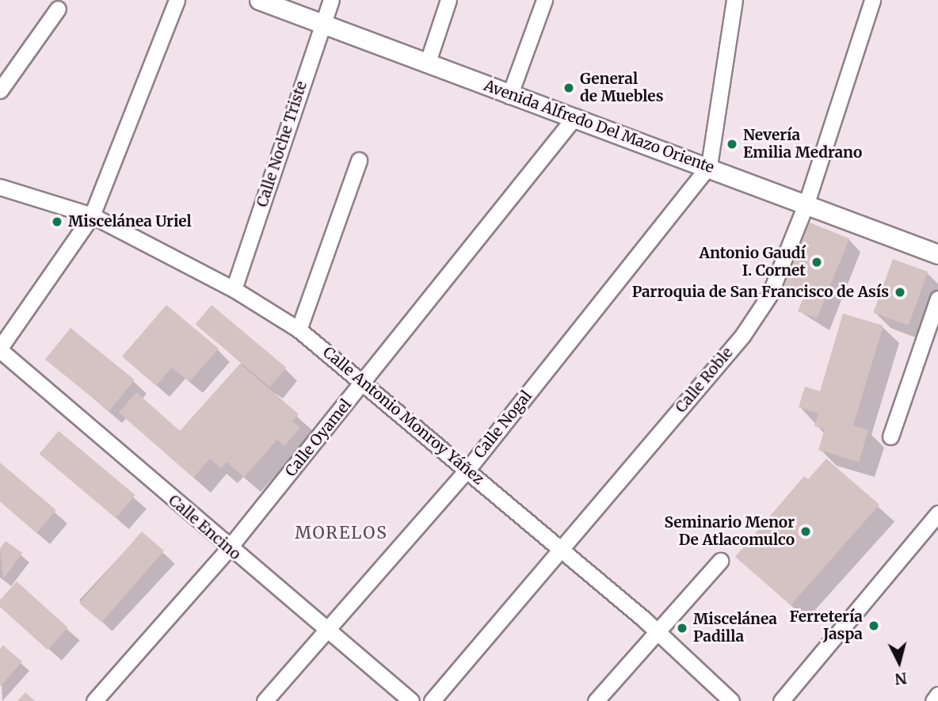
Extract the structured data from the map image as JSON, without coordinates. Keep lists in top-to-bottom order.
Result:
{
  "streets": {
    "street": [
      "Avenida Alfredo Del Mazo Oriente",
      "Calle Noche Triste",
      "Calle Roble",
      "Calle Antonio Monroy Yáñez",
      "Calle Nogal",
      "Calle Oyamel",
      "Calle Encino"
    ]
  },
  "crossings": [
    ["Avenida Alfredo Del Mazo Oriente", "Calle Noche Triste"],
    ["Avenida Alfredo Del Mazo Oriente", "Calle Roble"],
    ["Avenida Alfredo Del Mazo Oriente", "Calle Nogal"],
    ["Avenida Alfredo Del Mazo Oriente", "Calle Oyamel"],
    ["Calle Noche Triste", "Calle Antonio Monroy Yáñez"],
    ["Calle Roble", "Calle Antonio Monroy Yáñez"],
    ["Calle Antonio Monroy Yáñez", "Calle Nogal"],
    ["Calle Antonio Monroy Yáñez", "Calle Oyamel"],
    ["Calle Nogal", "Calle Encino"],
    ["Calle Oyamel", "Calle Encino"]
  ],
  "districts": ["MORELOS"],
  "places": [
    "General de Muebles",
    "Nevería Emilia Medrano",
    "Miscelánea Uriel",
    "Antonio Gaudí I. Cornet",
    "Parroquia de San Francisco de Asís",
    "Seminario Menor De Atlacomulco",
    "Ferretería Jaspa",
    "Miscelánea Padilla"
  ],
  "north": "bottom"
}
